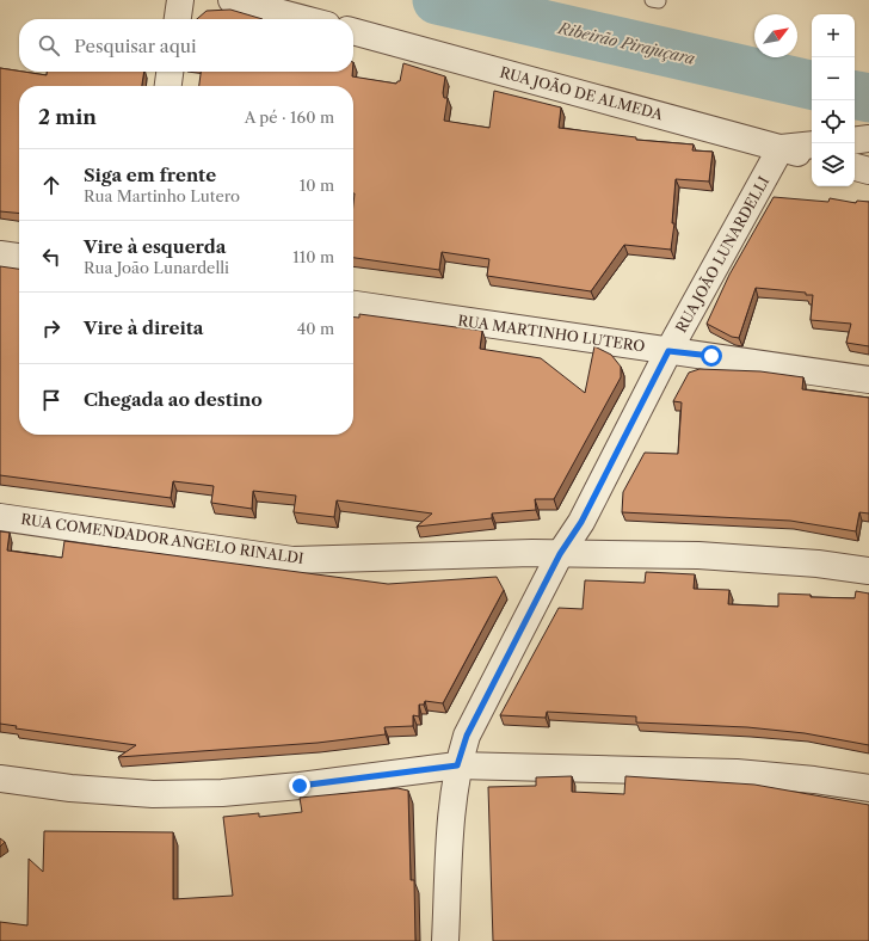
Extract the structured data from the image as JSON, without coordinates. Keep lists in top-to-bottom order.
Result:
{
  "streets": {
    "street": [
      "RUA JOÃO DE ALMEDA",
      "RUA JOÃO LUNARDELLI",
      "RUA MARTINHO LUTERO",
      "RUA COMENDADOR ANGELO RINALDI"
    ]
  },
  "crossings": [
    ["RUA JOÃO DE ALMEDA", "RUA JOÃO LUNARDELLI"],
    ["RUA JOÃO LUNARDELLI", "RUA MARTINHO LUTERO"],
    ["RUA JOÃO LUNARDELLI", "RUA COMENDADOR ANGELO RINALDI"]
  ],
  "water": ["Ribeirão Pirajuçara"],
  "north": "top right",
  "page": {
    "map_buttons": ["+", "−"],
    "search": "Pesquisar aqui",
    "heading": ["2 min", "A pé · 160 m"],
    "list": [
      ["Siga em frente", "Rua Martinho Lutero", "10 m"],
      ["Vire à esquerda", "Rua João Lunardelli", "110 m"],
      ["Vire à direita", "40 m"],
      "Chegada ao destino"
    ]
  }
}
